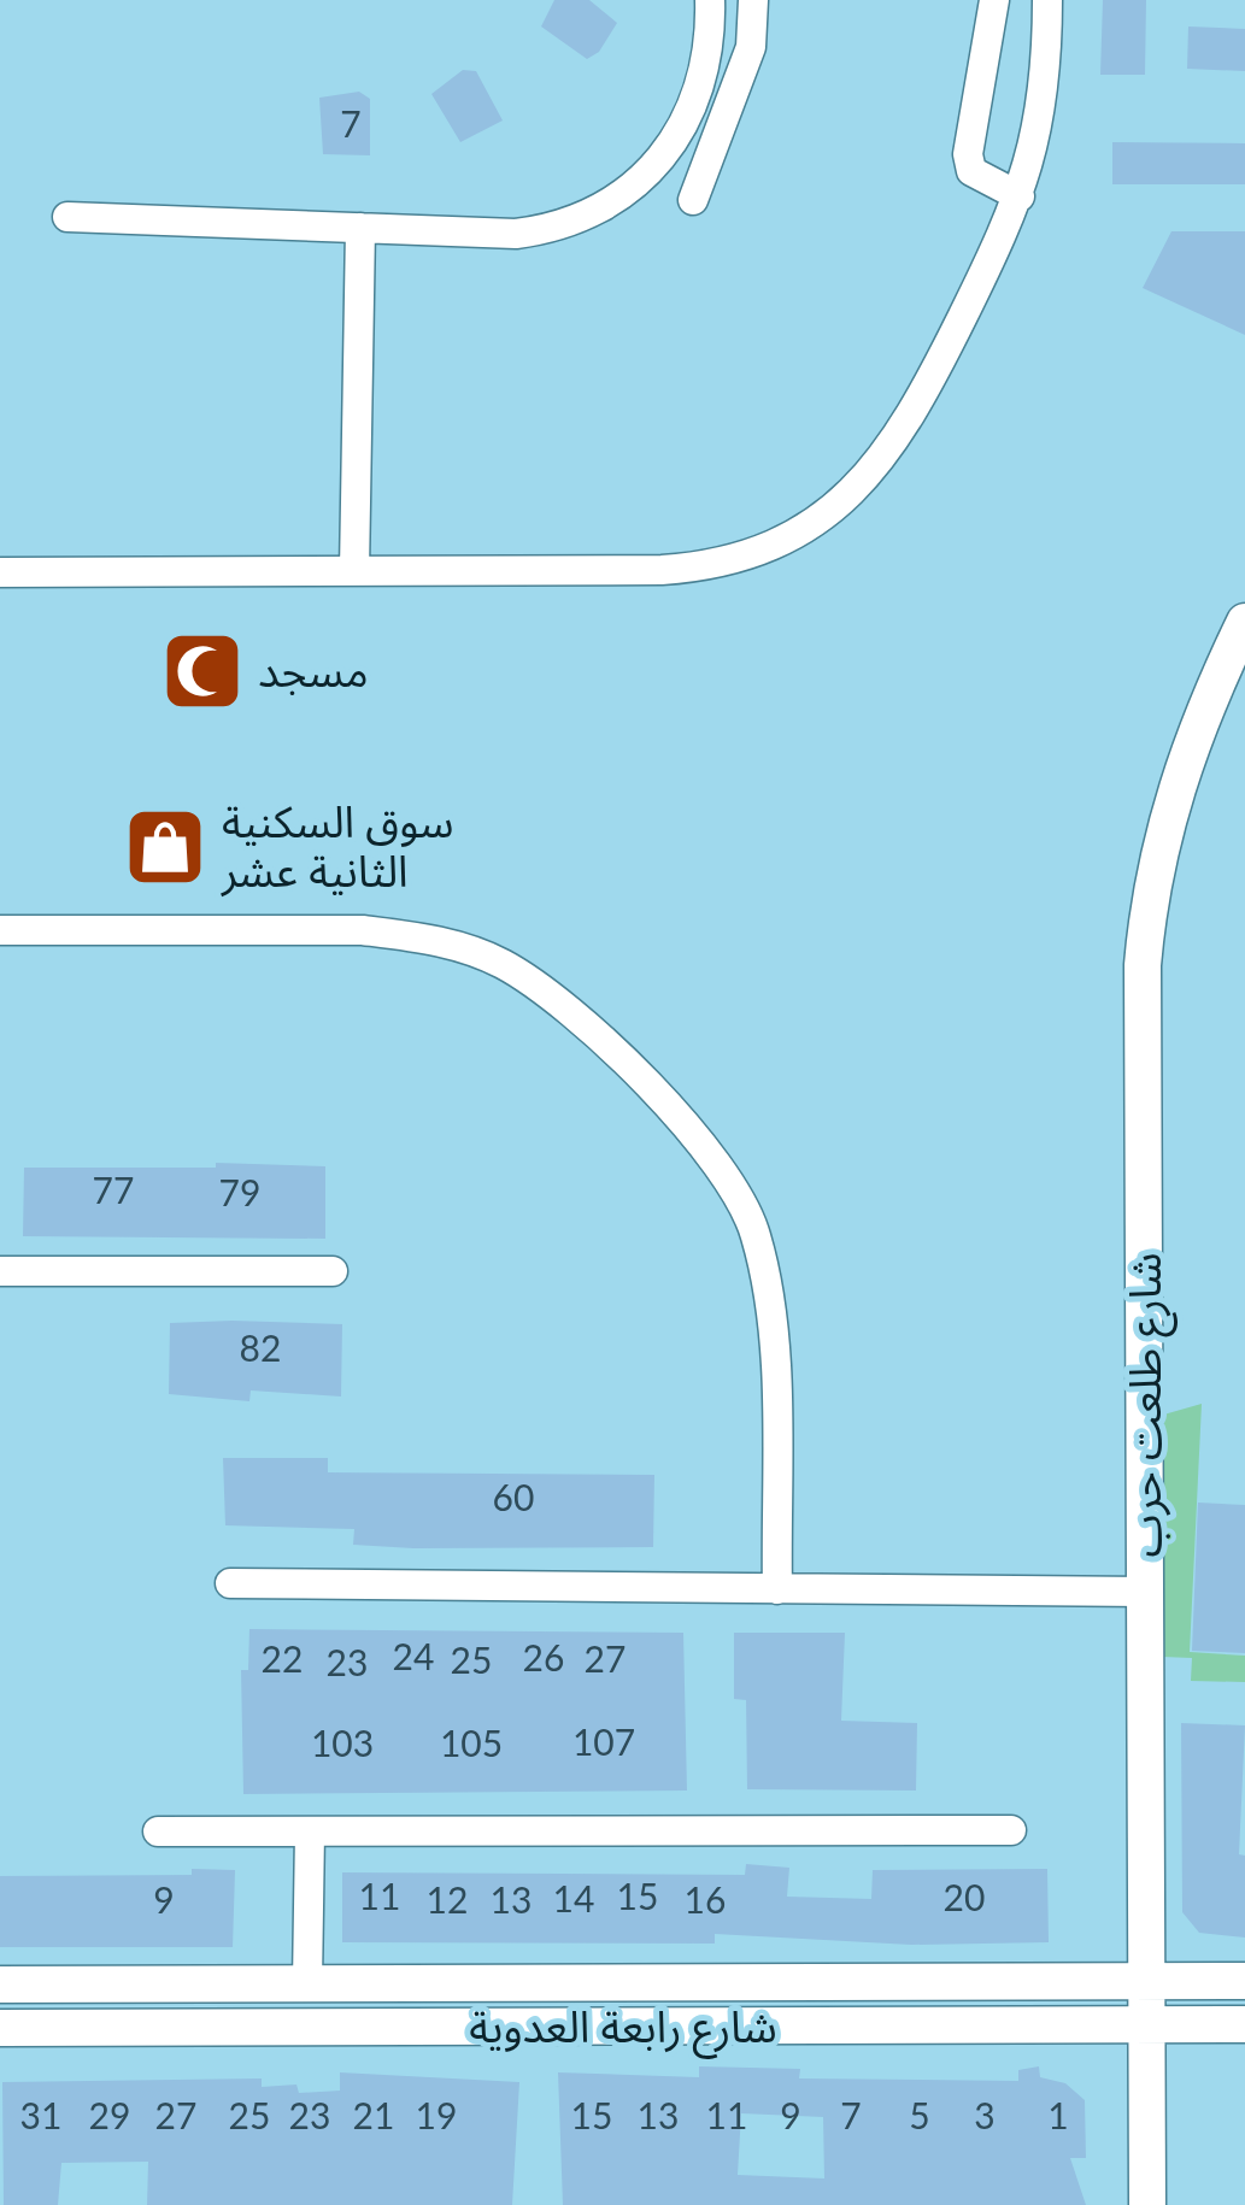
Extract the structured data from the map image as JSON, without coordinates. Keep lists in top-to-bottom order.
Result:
{
  "streets": {
    "street": ["شارع طلعت حرب", "شارع رابعة العدوية"]
  },
  "crossings": [
    ["شارع طلعت حرب", "شارع رابعة العدوية"]
  ],
  "places": {
    "mosque": ["مسجد"],
    "shop": ["سوق السكنية الثانية عشر"]
  },
  "house_numbers": [
    "7",
    "77",
    "79",
    "82",
    "60",
    "24",
    "26",
    "22",
    "27",
    "25",
    "23",
    "107",
    "103",
    "105",
    "11",
    "15",
    "20",
    "14",
    "9",
    "12",
    "13",
    "16",
    "31",
    "29",
    "27",
    "25",
    "23",
    "21",
    "19",
    "15",
    "13",
    "11",
    "9",
    "7",
    "5",
    "3",
    "1"
  ]
}
